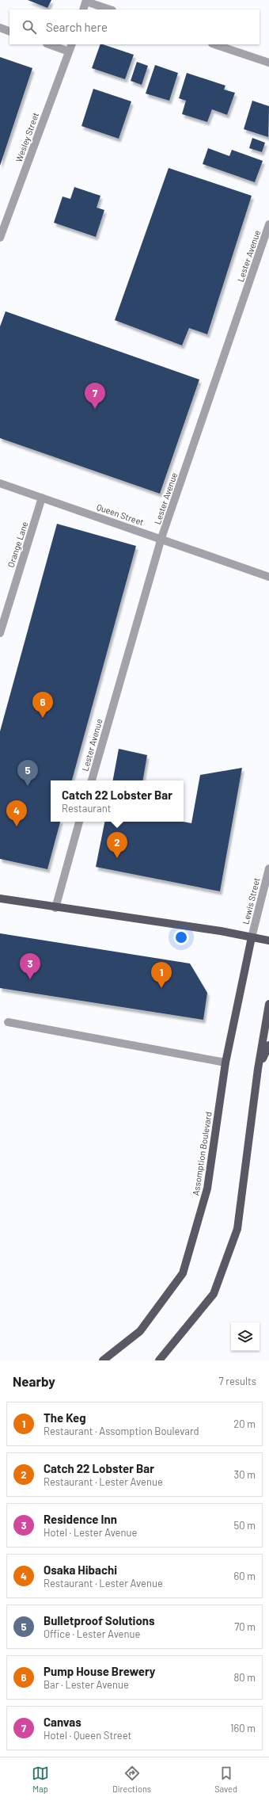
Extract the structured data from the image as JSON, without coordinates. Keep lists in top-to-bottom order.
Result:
{
  "streets": {
    "main road": ["Assomption Boulevard"],
    "street": [
      "Wesley Street",
      "Lester Avenue",
      "Queen Street",
      "Orange Lane",
      "Lewis Street"
    ]
  },
  "crossings": [
    ["Lester Avenue", "Queen Street"],
    ["Queen Street", "Orange Lane"],
    ["Lewis Street", "Assomption Boulevard"]
  ],
  "page": {
    "search": "Search here",
    "pins": [
      "7",
      "6",
      "5",
      "4",
      "2",
      "3",
      "1"
    ],
    "popup": ["Catch 22 Lobster Bar", "Restaurant"],
    "heading": ["Nearby", "7 results"],
    "list": [
      {
        "mark": "1",
        "name": "The Keg",
        "note": "Restaurant · Assomption Boulevard",
        "value": "20 m"
      },
      {
        "mark": "2",
        "name": "Catch 22 Lobster Bar",
        "note": "Restaurant · Lester Avenue",
        "value": "30 m"
      },
      {
        "mark": "3",
        "name": "Residence Inn",
        "note": "Hotel · Lester Avenue",
        "value": "50 m"
      },
      {
        "mark": "4",
        "name": "Osaka Hibachi",
        "note": "Restaurant · Lester Avenue",
        "value": "60 m"
      },
      {
        "mark": "5",
        "name": "Bulletproof Solutions",
        "note": "Office · Lester Avenue",
        "value": "70 m"
      },
      {
        "mark": "6",
        "name": "Pump House Brewery",
        "note": "Bar · Lester Avenue",
        "value": "80 m"
      },
      {
        "mark": "7",
        "name": "Canvas",
        "note": "Hotel · Queen Street",
        "value": "160 m"
      }
    ],
    "nav": ["Map", "Directions", "Saved"]
  }
}
